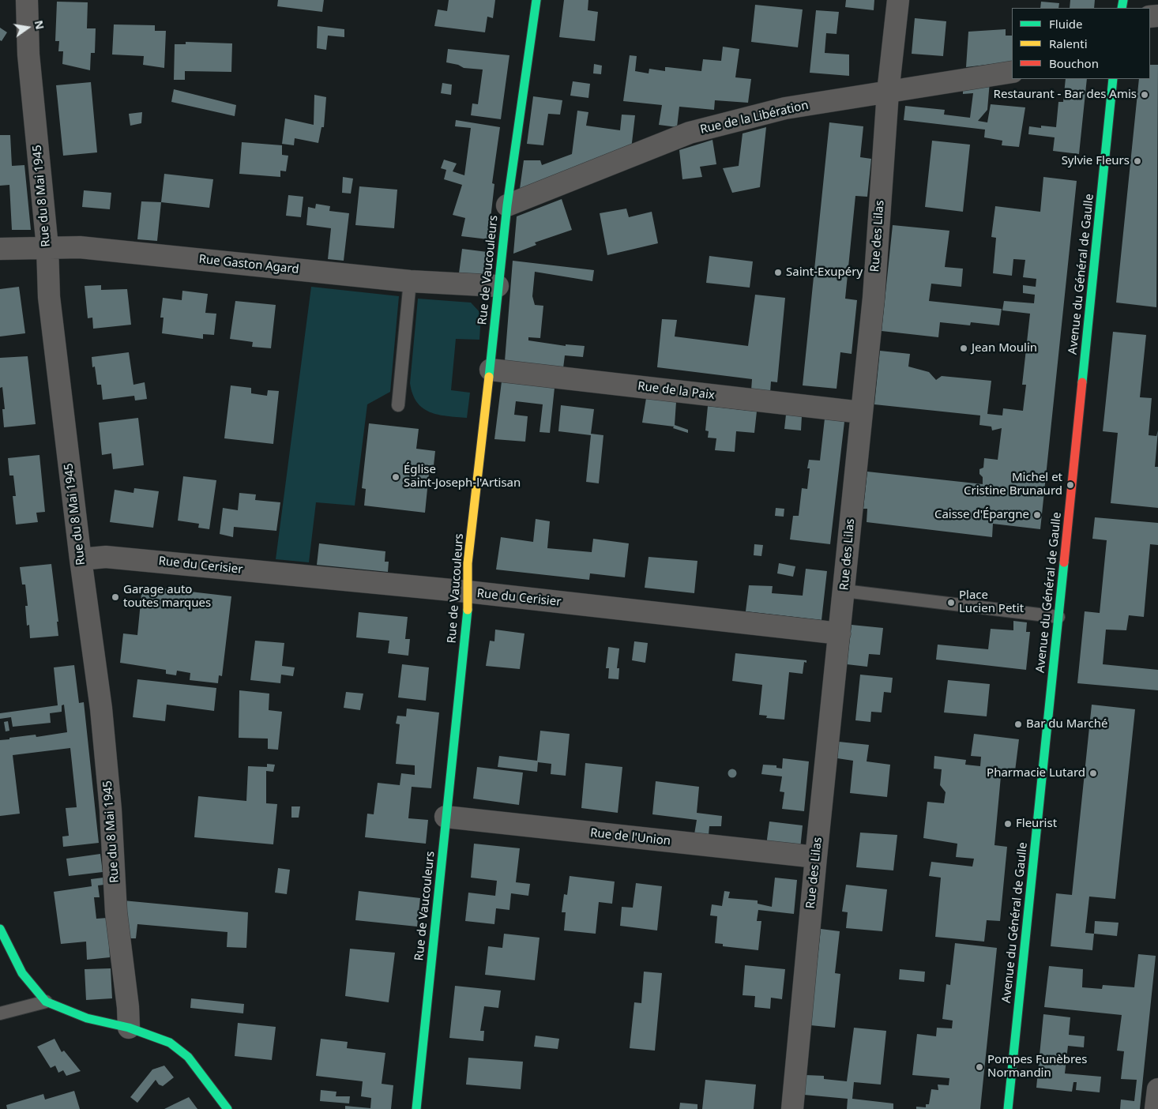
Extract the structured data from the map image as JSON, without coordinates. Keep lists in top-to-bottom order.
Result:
{
  "streets": {
    "street": [
      "Rue de la Libération",
      "Rue du 8 Mai 1945",
      "Rue des Lilas",
      "Rue Gaston Agard",
      "Rue de Vaucouleurs",
      "Avenue du Général de Gaulle",
      "Rue de la Paix",
      "Rue du Cerisier",
      "Rue de l'Union"
    ]
  },
  "crossings": [
    ["Rue de la Libération", "Rue des Lilas"],
    ["Rue de la Libération", "Rue de Vaucouleurs"],
    ["Rue du 8 Mai 1945", "Rue Gaston Agard"],
    ["Rue du 8 Mai 1945", "Rue du Cerisier"],
    ["Rue des Lilas", "Rue de la Paix"],
    ["Rue des Lilas", "Rue du Cerisier"],
    ["Rue des Lilas", "Rue de l'Union"],
    ["Rue Gaston Agard", "Rue de Vaucouleurs"],
    ["Rue de Vaucouleurs", "Rue de la Paix"],
    ["Rue de Vaucouleurs", "Rue du Cerisier"],
    ["Rue de Vaucouleurs", "Rue de l'Union"]
  ],
  "places": [
    "Restaurant - Bar des Amis",
    "Sylvie Fleurs",
    "Saint-Exupéry",
    "Jean Moulin",
    "Église Saint-Joseph-l'Artisan",
    "Michel et Cristine Brunaurd",
    "Caisse d'Épargne",
    "Garage auto toutes marques",
    "Place Lucien Petit",
    "Bar du Marché",
    "Pharmacie Lutard",
    "Fleurist",
    "Pompes Funèbres Normandin"
  ],
  "legend": ["Fluide", "Ralenti", "Bouchon"],
  "north": "right"
}
